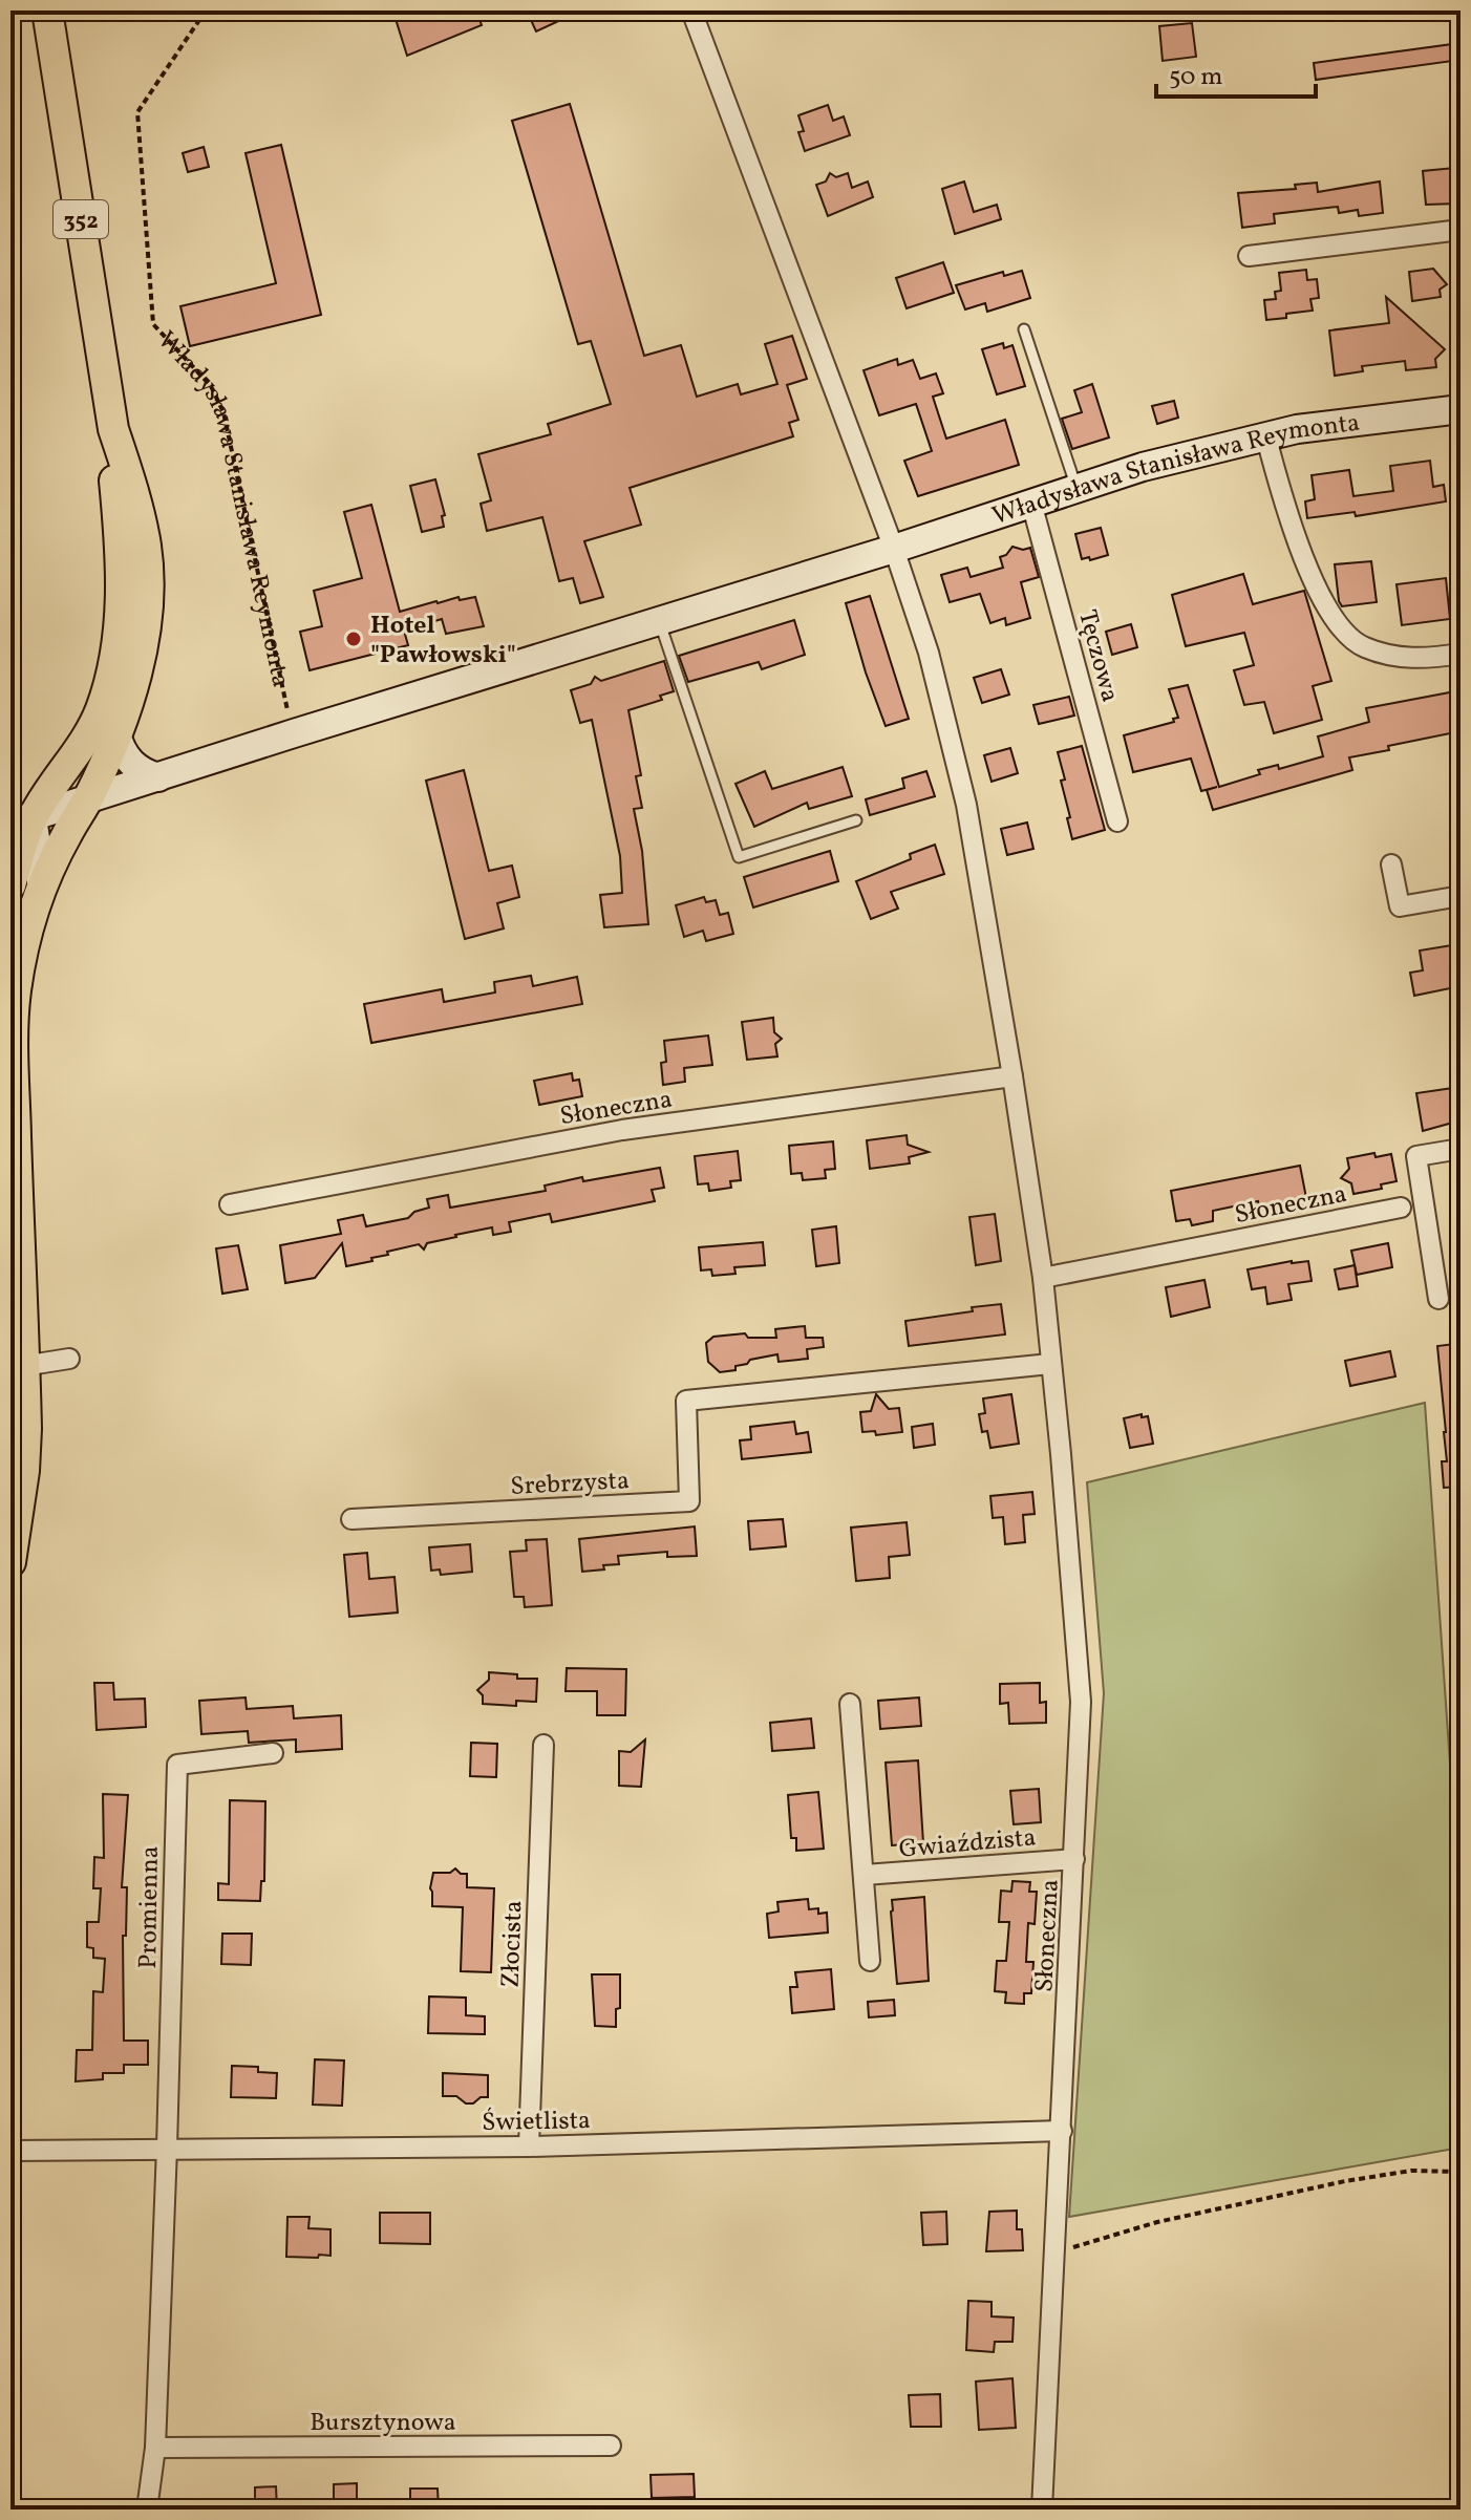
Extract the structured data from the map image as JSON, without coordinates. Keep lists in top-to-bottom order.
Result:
{
  "streets": {
    "main road": ["352"],
    "street": [
      "Władysława Stanisława Reymonta",
      "Tęczowa",
      "Słoneczna",
      "Srebrzysta",
      "Gwiaździsta",
      "Promienna",
      "Złocista",
      "Świetlista",
      "Bursztynowa"
    ]
  },
  "crossings": [
    ["352", "Władysława Stanisława Reymonta"],
    ["Władysława Stanisława Reymonta", "Tęczowa"],
    ["Władysława Stanisława Reymonta", "Słoneczna"],
    ["Słoneczna", "Srebrzysta"],
    ["Słoneczna", "Gwiaździsta"],
    ["Słoneczna", "Świetlista"],
    ["Promienna", "Świetlista"],
    ["Złocista", "Świetlista"]
  ],
  "places": ["Hotel \"Pawłowski\""],
  "scale_bar": "50 m"
}
